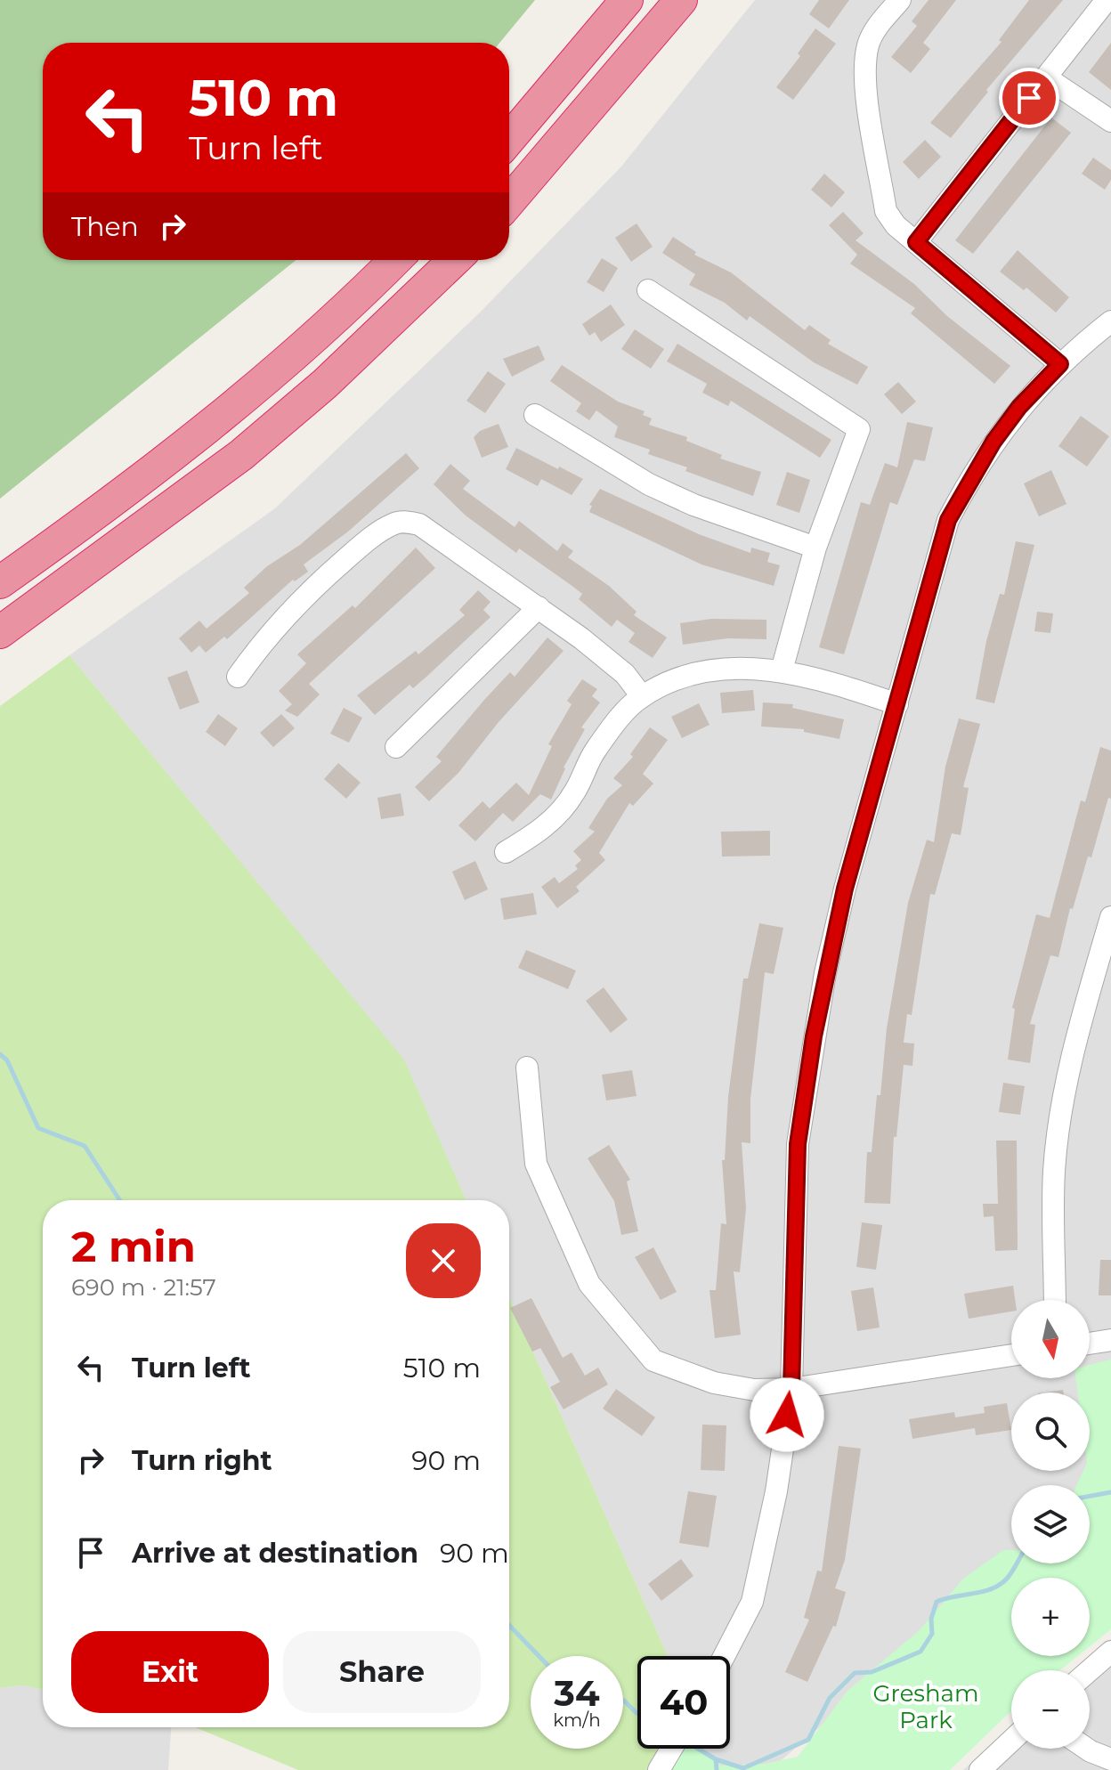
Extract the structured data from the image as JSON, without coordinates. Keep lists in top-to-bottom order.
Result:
{
  "parks": ["Gresham Park"],
  "north": "bottom",
  "page": {
    "turn": ["510 m", "Turn left"],
    "then": "Then",
    "heading": ["2 min", "690 m · 21:57"],
    "map_buttons": ["+", "−"],
    "list": [
      {
        "name": "Turn left",
        "value": "510 m"
      },
      {
        "name": "Turn right",
        "value": "90 m"
      },
      {
        "name": "Arrive at destination",
        "value": "90 m"
      }
    ],
    "buttons": ["Exit", "Share"],
    "speed": "34 km/h",
    "limit": "40"
  }
}
